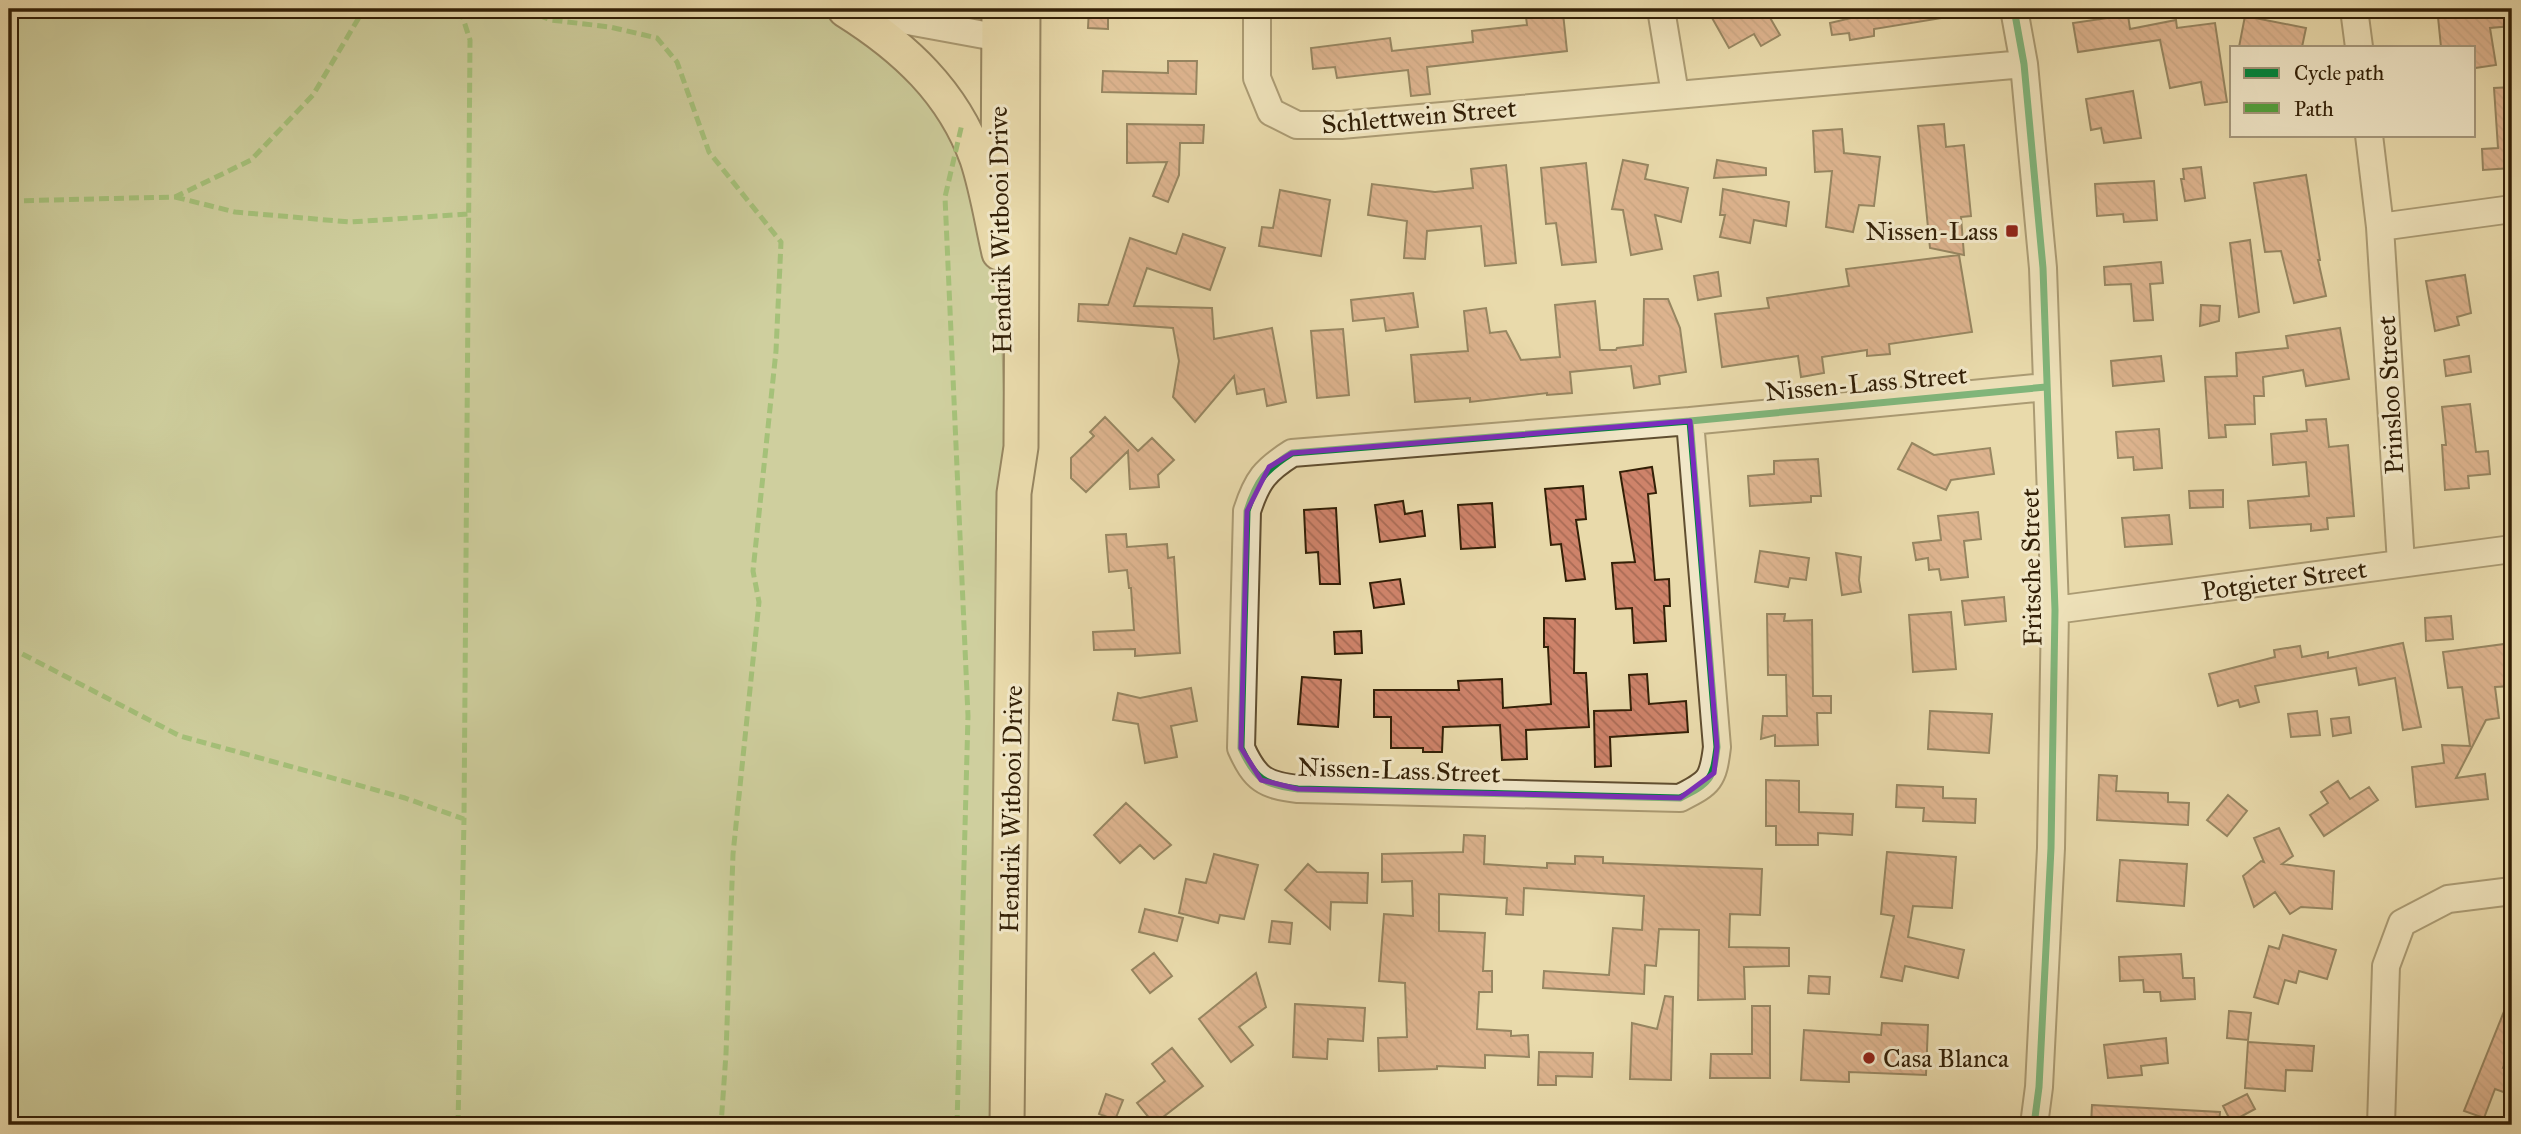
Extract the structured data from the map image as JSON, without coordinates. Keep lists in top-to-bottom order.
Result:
{
  "streets": {
    "main road": ["Hendrik Witbooi Drive"],
    "street": [
      "Schlettwein Street",
      "Nissen-Lass Street",
      "Prinsloo Street",
      "Fritsche Street",
      "Potgieter Street"
    ]
  },
  "crossings": [
    ["Schlettwein Street", "Fritsche Street"],
    ["Nissen-Lass Street", "Fritsche Street"],
    ["Prinsloo Street", "Potgieter Street"],
    ["Fritsche Street", "Potgieter Street"]
  ],
  "places": {
    "transit": ["Nissen-Lass"],
    "other": ["Casa Blanca"]
  },
  "legend": ["Cycle path", "Path"]
}
